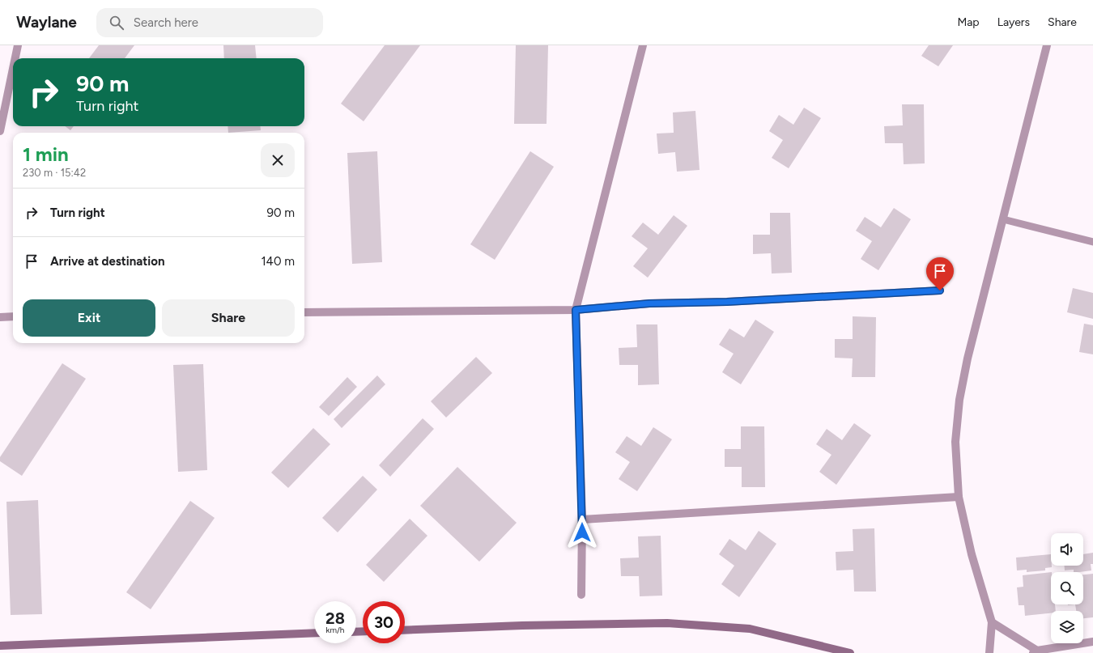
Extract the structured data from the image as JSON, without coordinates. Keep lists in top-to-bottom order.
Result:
{
  "page": {
    "header": "Waylane",
    "search": "Search here",
    "nav": ["Map", "Layers", "Share"],
    "turn": ["90 m", "Turn right"],
    "heading": ["1 min", "230 m · 15:42"],
    "list": [
      {
        "name": "Turn right",
        "value": "90 m"
      },
      {
        "name": "Arrive at destination",
        "value": "140 m"
      }
    ],
    "buttons": ["Exit", "Share"],
    "speed": "28 km/h",
    "limit": "30"
  }
}
